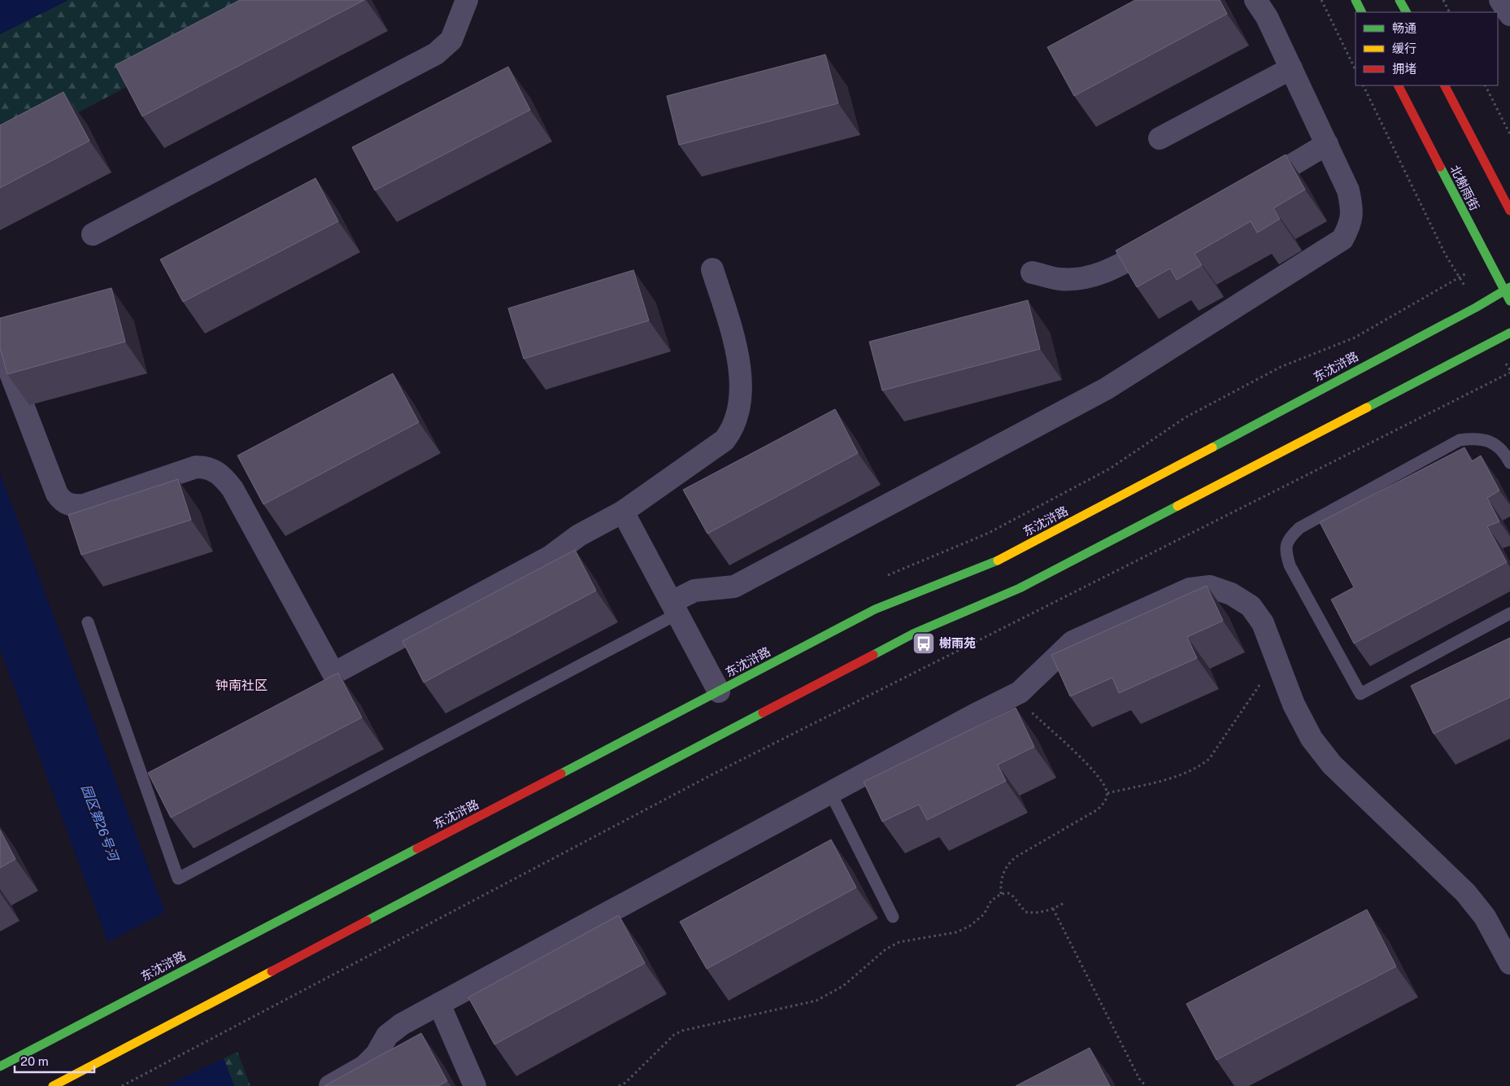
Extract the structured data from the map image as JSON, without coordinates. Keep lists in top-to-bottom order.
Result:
{
  "streets": {
    "main road": ["北榭雨街", "东沈浒路"]
  },
  "crossings": [
    ["北榭雨街", "东沈浒路"]
  ],
  "districts": ["钟南社区"],
  "water": ["园区第26号河"],
  "places": {
    "bus stop": ["榭雨苑"]
  },
  "legend": ["畅通", "缓行", "拥堵"],
  "scale_bar": "20 m"
}
